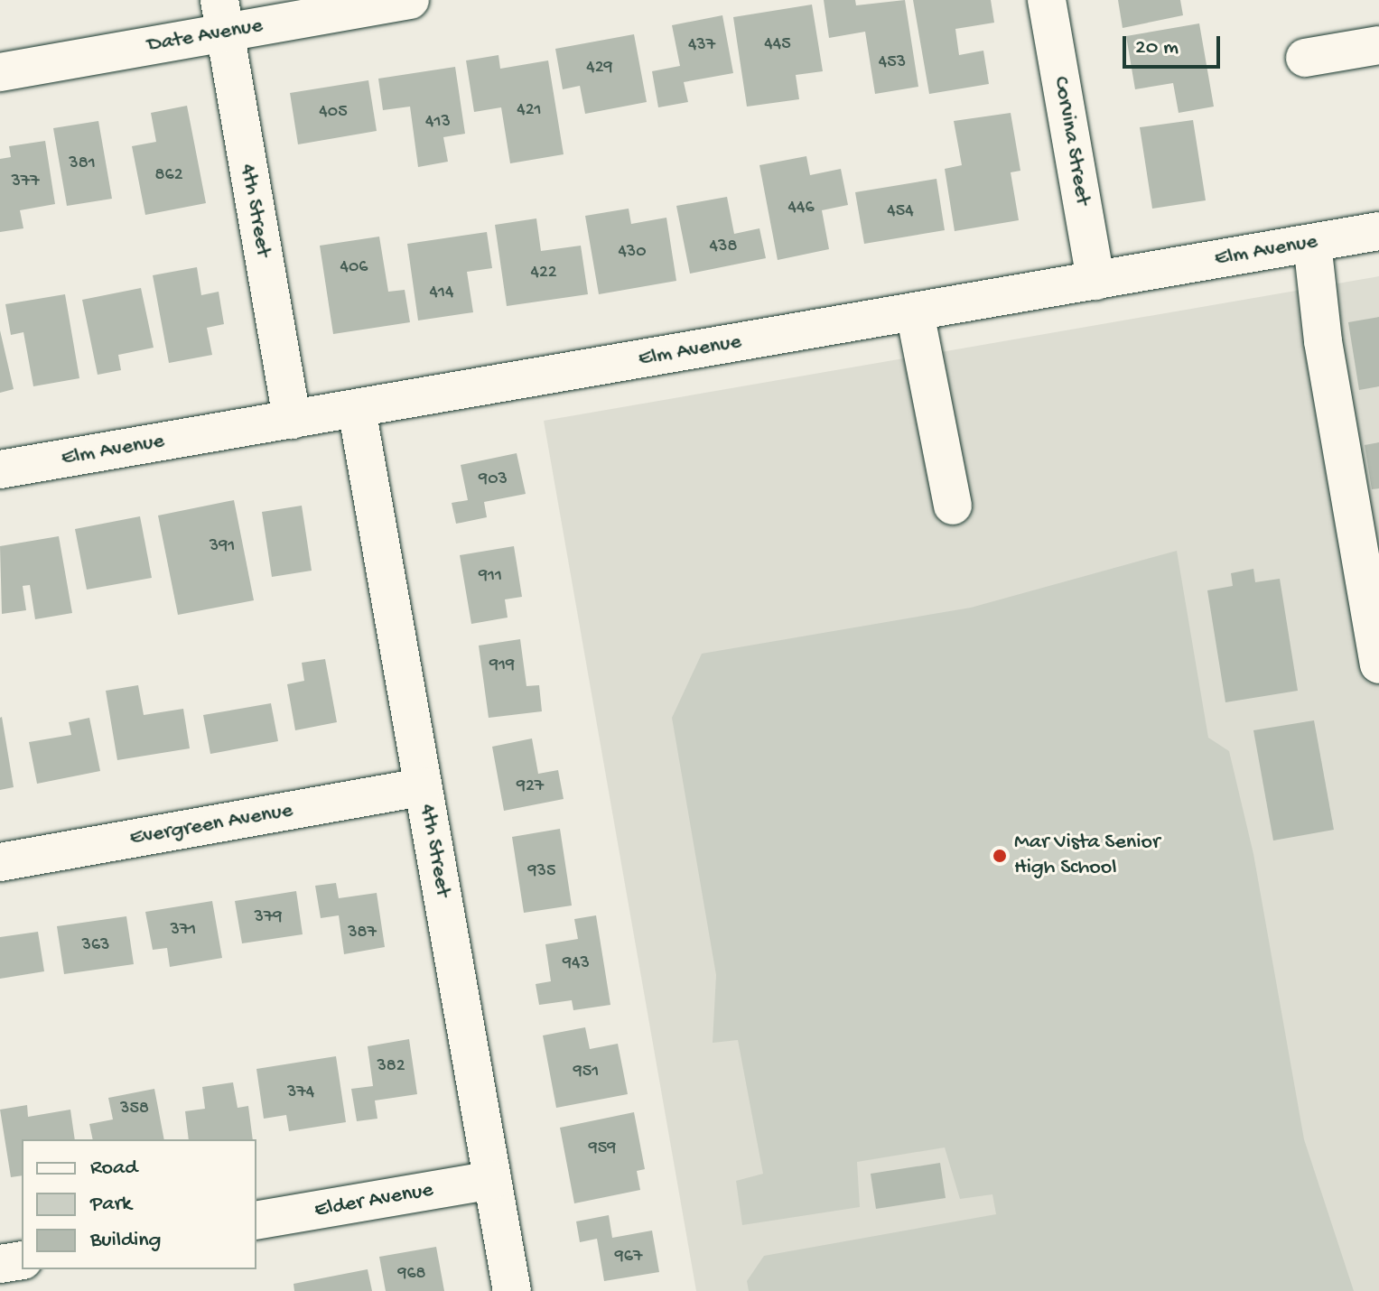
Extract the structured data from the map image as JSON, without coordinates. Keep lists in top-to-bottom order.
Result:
{
  "streets": {
    "street": [
      "Date Avenue",
      "Corvina Street",
      "4th Street",
      "Elm Avenue",
      "Evergreen Avenue",
      "Elder Avenue"
    ]
  },
  "crossings": [
    ["Date Avenue", "4th Street"],
    ["Corvina Street", "Elm Avenue"],
    ["4th Street", "Elm Avenue"],
    ["4th Street", "Evergreen Avenue"],
    ["4th Street", "Elder Avenue"]
  ],
  "places": ["Mar Vista Senior High School"],
  "house_numbers": [
    "445",
    "437",
    "453",
    "429",
    "421",
    "405",
    "413",
    "381",
    "862",
    "377",
    "446",
    "454",
    "438",
    "430",
    "406",
    "422",
    "414",
    "903",
    "391",
    "911",
    "919",
    "927",
    "935",
    "379",
    "371",
    "387",
    "363",
    "943",
    "382",
    "951",
    "374",
    "358",
    "959",
    "967",
    "968"
  ],
  "legend": ["Road", "Park", "Building"],
  "scale_bar": "20 m"
}
